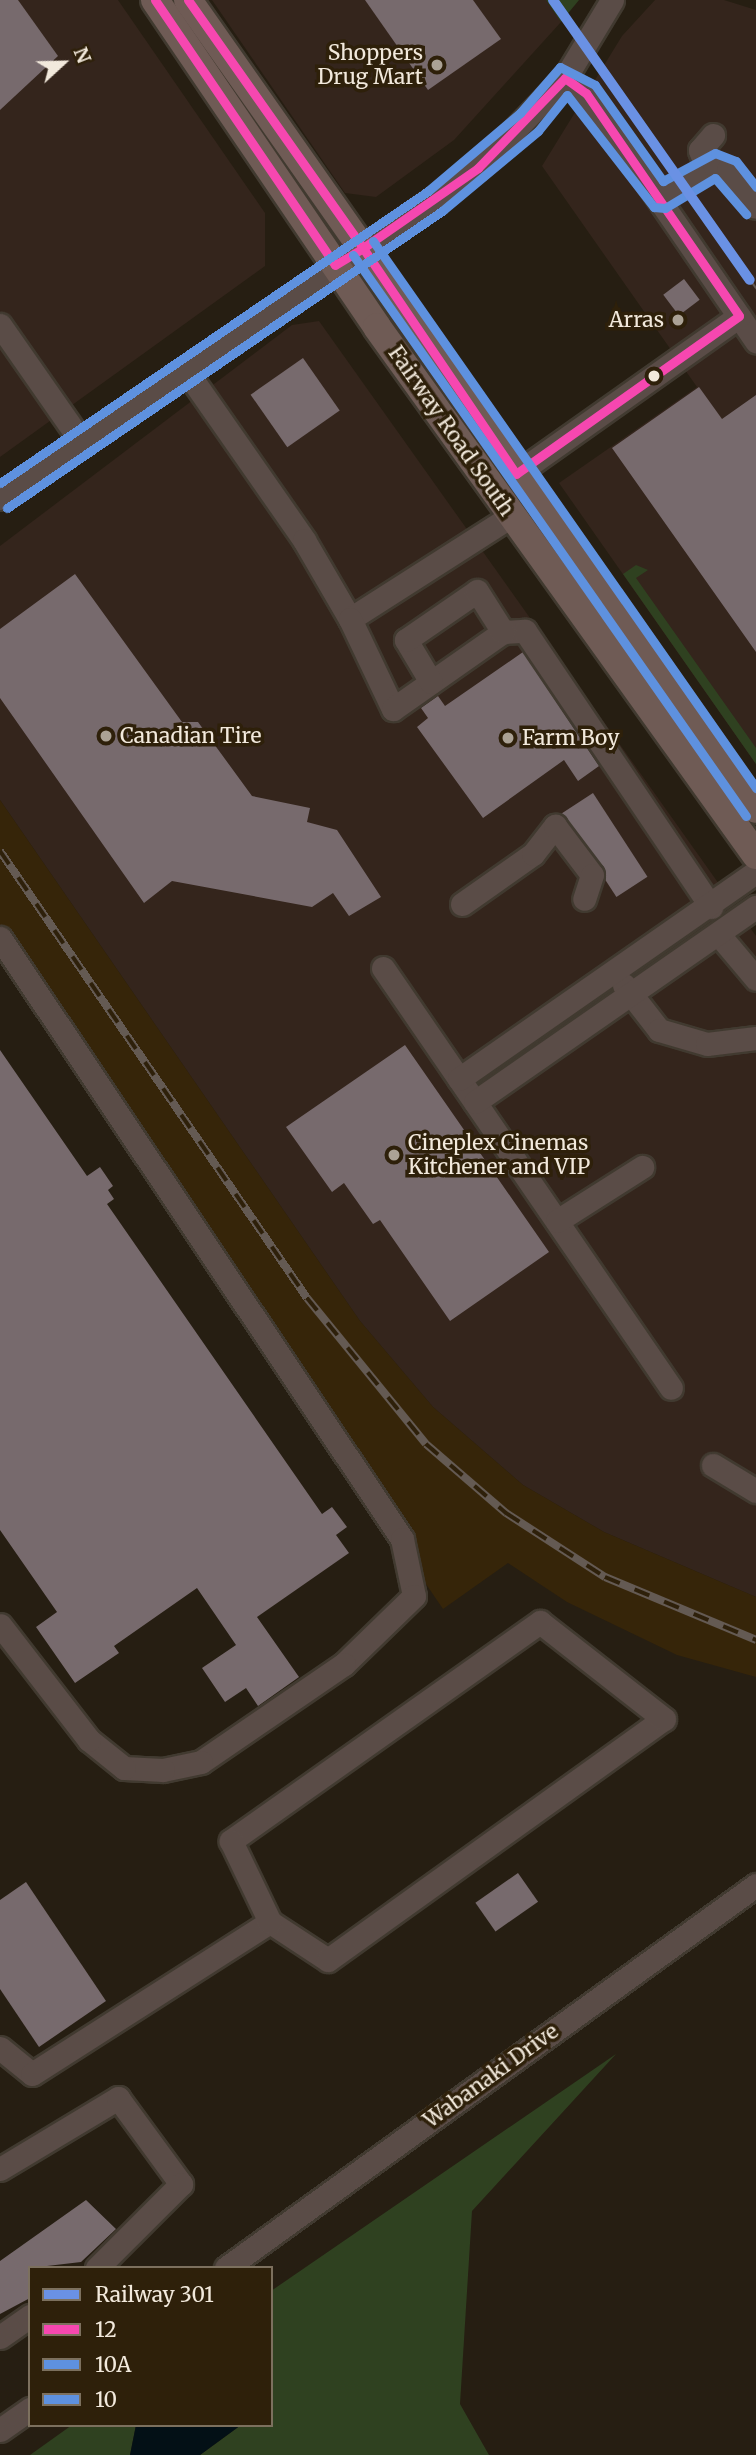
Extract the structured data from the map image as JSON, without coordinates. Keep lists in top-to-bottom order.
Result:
{
  "streets": {
    "main road": ["Fairway Road South"],
    "street": ["Wabanaki Drive"]
  },
  "places": [
    "Shoppers Drug Mart",
    "Arras",
    "Canadian Tire",
    "Farm Boy",
    "Cineplex Cinemas Kitchener and VIP"
  ],
  "lines": [
    "rail line 301",
    "transit line 12",
    "transit line 10",
    "transit line 10A"
  ],
  "legend": [
    "Railway 301",
    "12",
    "10A",
    "10"
  ],
  "north": "right"
}
